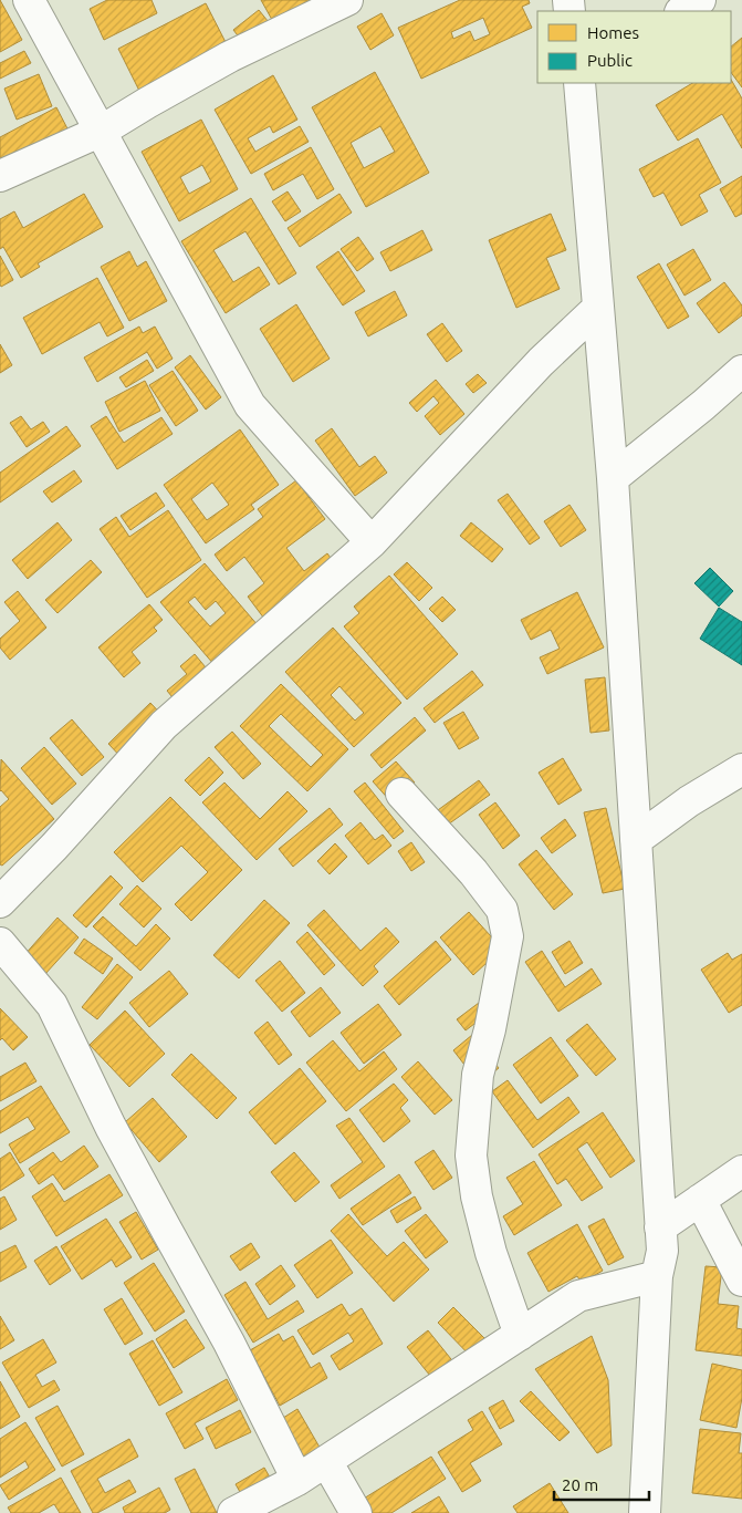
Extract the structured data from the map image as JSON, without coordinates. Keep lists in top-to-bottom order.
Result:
{
  "legend": ["Homes", "Public"],
  "scale_bar": "20 m"
}
